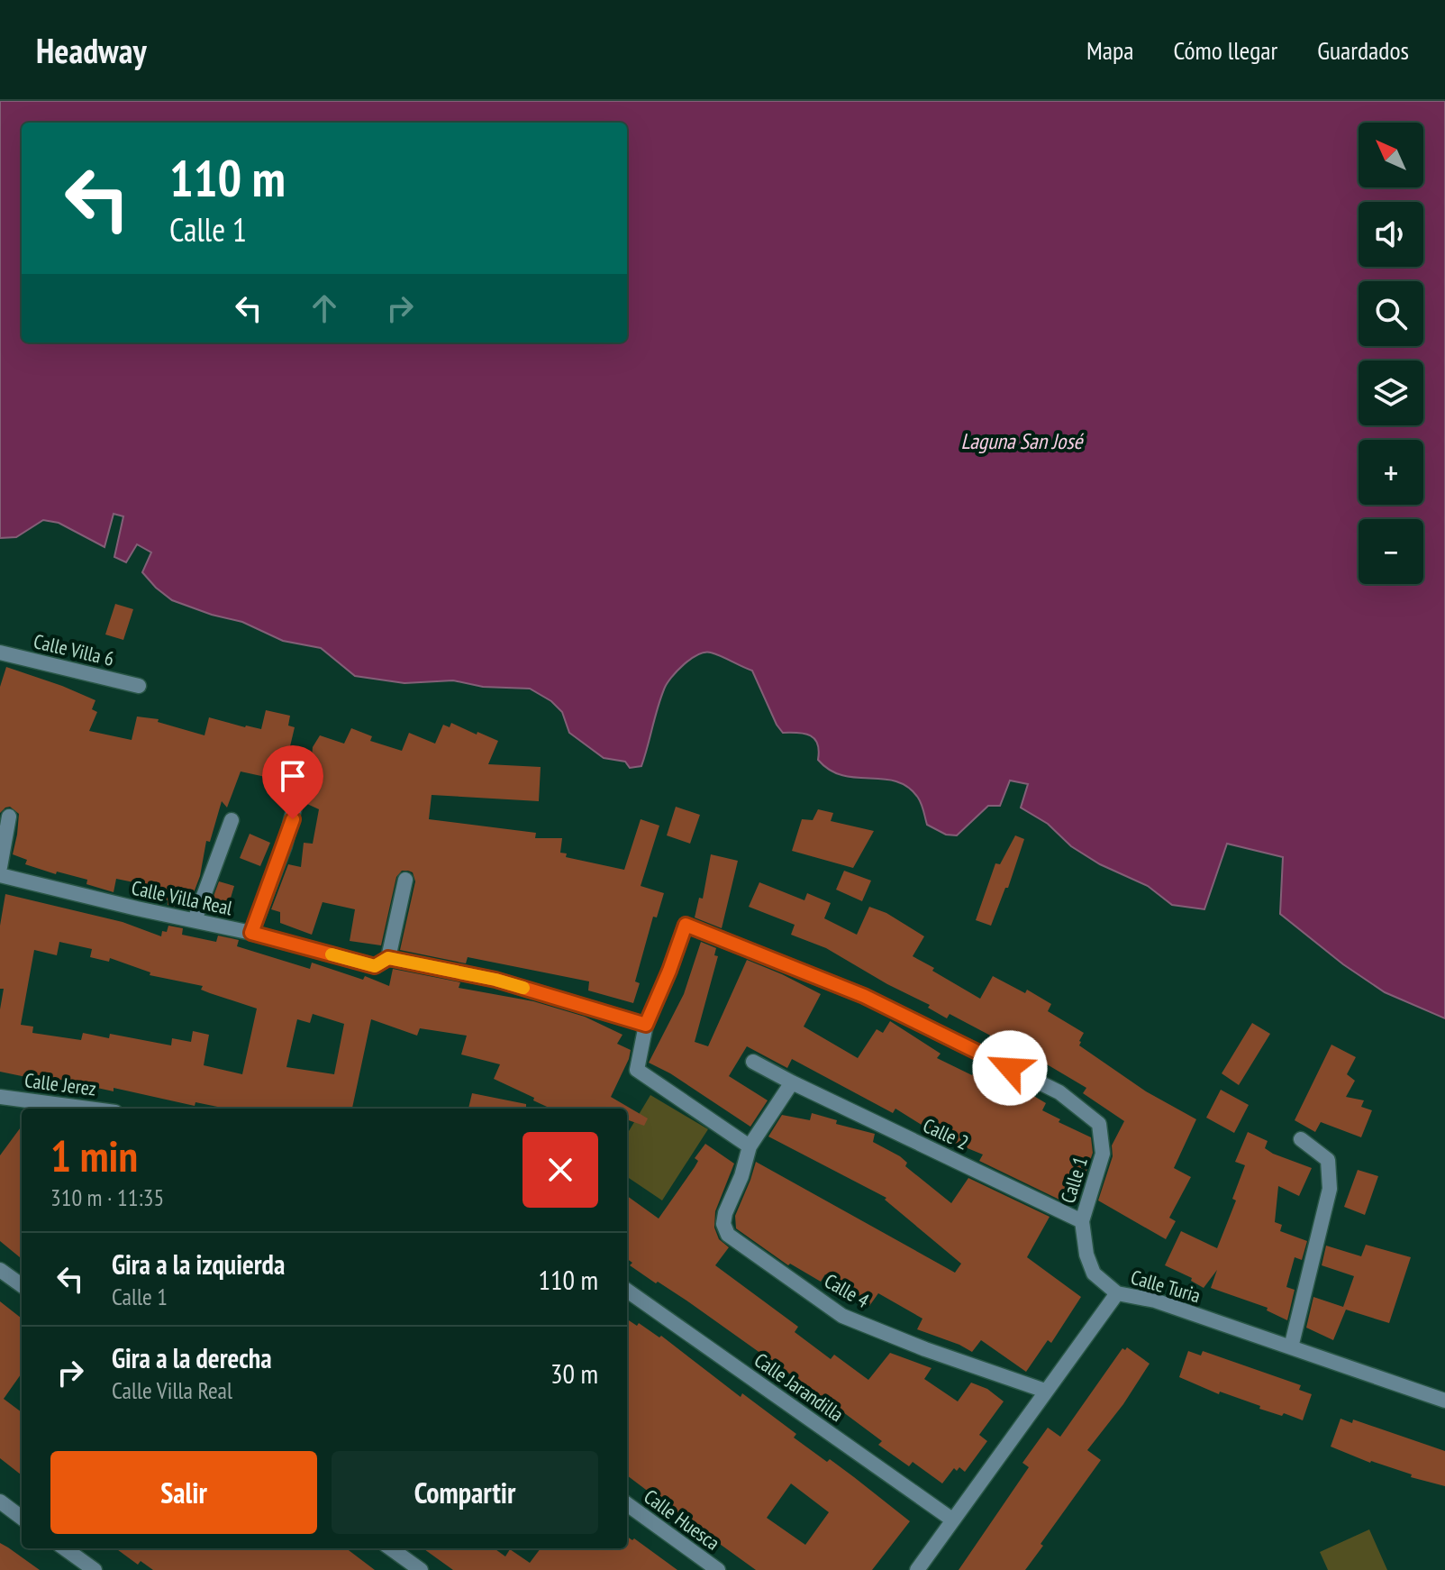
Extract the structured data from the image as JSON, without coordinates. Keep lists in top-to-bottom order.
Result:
{
  "streets": {
    "street": [
      "Calle Villa 6",
      "Calle Villa Real",
      "Calle Jerez",
      "Calle 2",
      "Calle 1",
      "Calle Turia",
      "Calle 4",
      "Calle Jarandilla",
      "Calle Huesca"
    ]
  },
  "crossings": [
    ["Calle Villa Real", "Calle 1"],
    ["Calle 2", "Calle 1"],
    ["Calle 1", "Calle Turia"],
    ["Calle 1", "Calle 4"],
    ["Calle Turia", "Calle 4"],
    ["Calle Turia", "Calle Jarandilla"]
  ],
  "water": ["Laguna San José"],
  "north": "top left",
  "page": {
    "header": "Headway",
    "nav": ["Mapa", "Cómo llegar", "Guardados"],
    "map_buttons": ["+", "−"],
    "turn": ["110 m", "Calle 1"],
    "heading": ["1 min", "310 m · 11:35"],
    "list": [
      {
        "name": "Gira a la izquierda",
        "note": "Calle 1",
        "value": "110 m"
      },
      {
        "name": "Gira a la derecha",
        "note": "Calle Villa Real",
        "value": "30 m"
      }
    ],
    "buttons": ["Salir", "Compartir"]
  }
}
